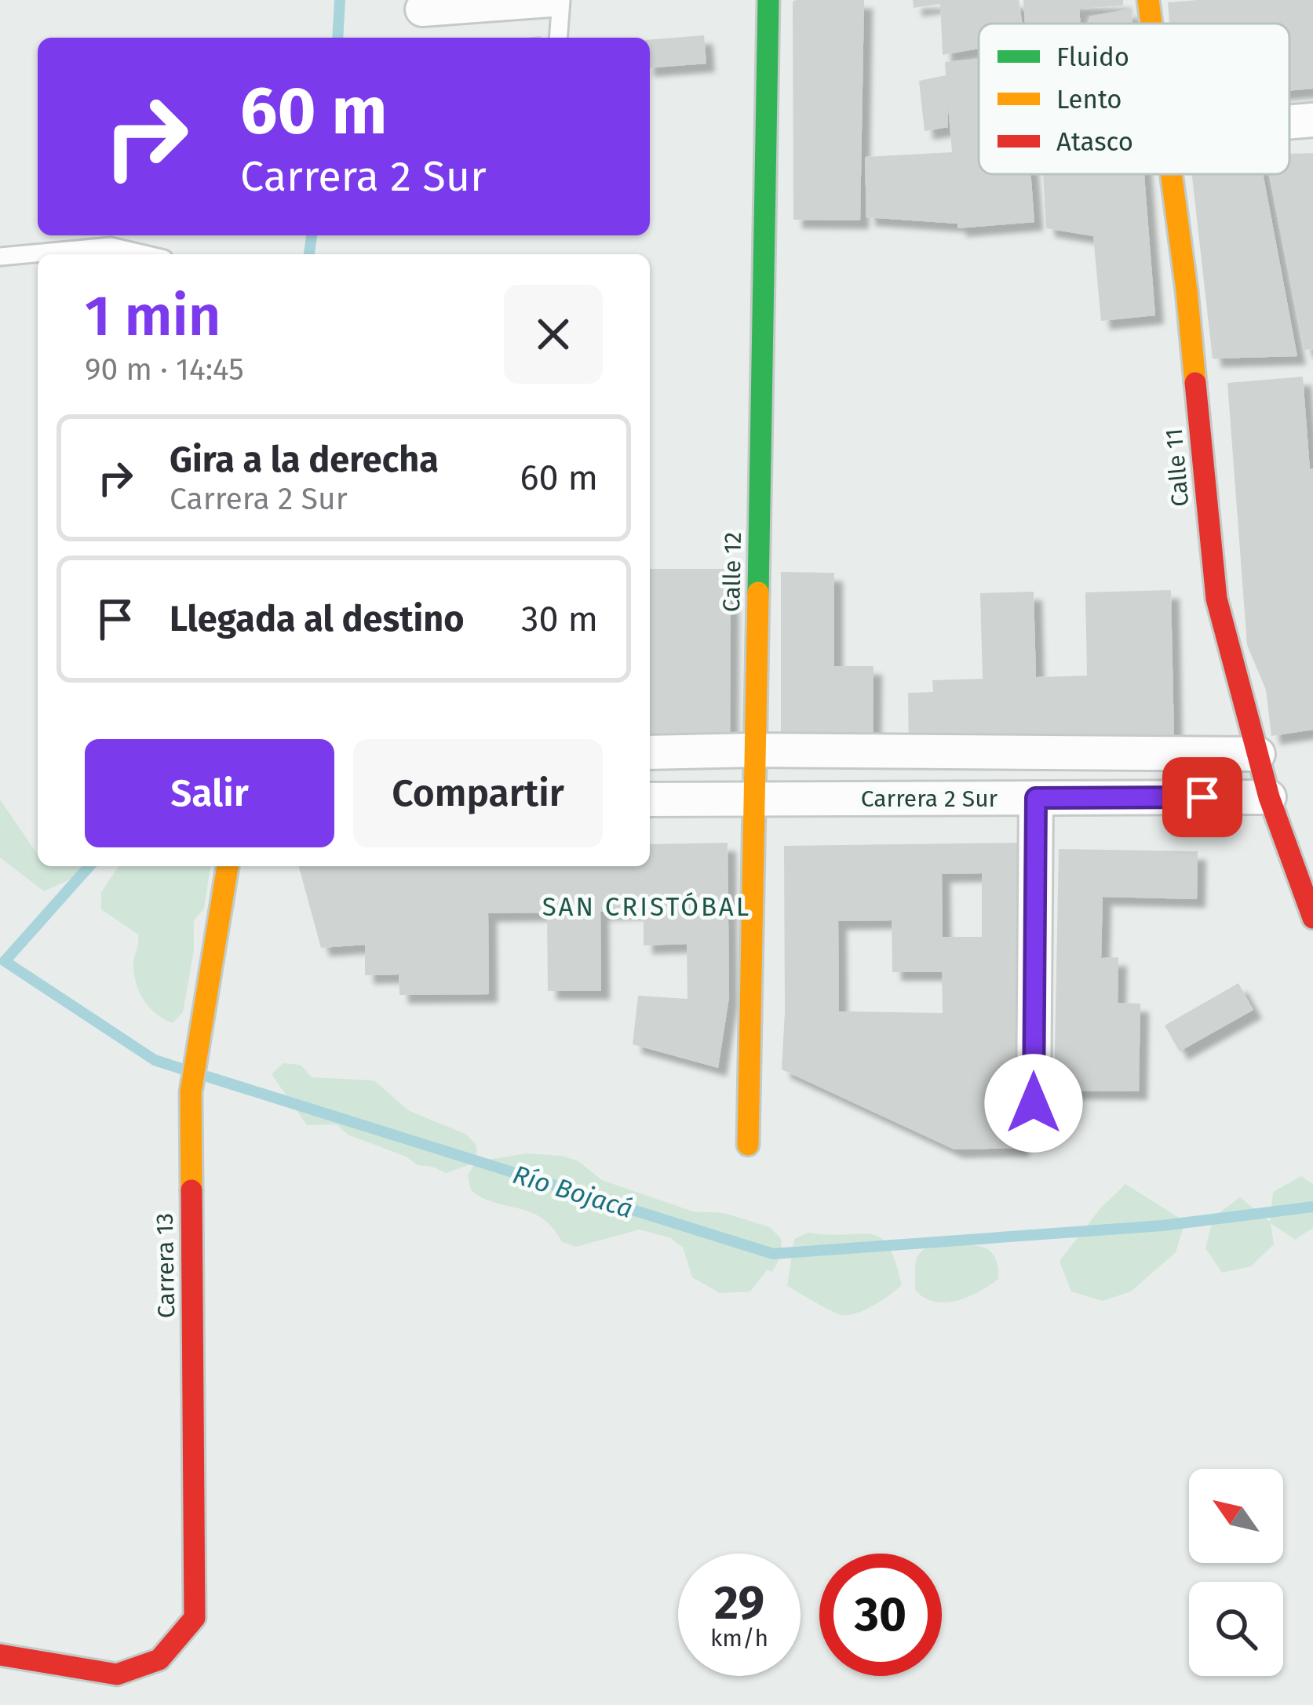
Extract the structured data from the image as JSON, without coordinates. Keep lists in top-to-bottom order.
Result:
{
  "streets": {
    "street": [
      "Calle 11",
      "Calle 12",
      "Carrera 2 Sur",
      "Carrera 13"
    ]
  },
  "crossings": [
    ["Calle 11", "Carrera 2 Sur"],
    ["Calle 12", "Carrera 2 Sur"]
  ],
  "districts": ["SAN CRISTÓBAL"],
  "water": ["Río Bojacá"],
  "legend": ["Fluido", "Lento", "Atasco"],
  "north": "top left",
  "page": {
    "turn": ["60 m", "Carrera 2 Sur"],
    "heading": ["1 min", "90 m · 14:45"],
    "list": [
      {
        "name": "Gira a la derecha",
        "note": "Carrera 2 Sur",
        "value": "60 m"
      },
      {
        "name": "Llegada al destino",
        "value": "30 m"
      }
    ],
    "buttons": ["Salir", "Compartir"],
    "speed": "29 km/h",
    "limit": "30"
  }
}
